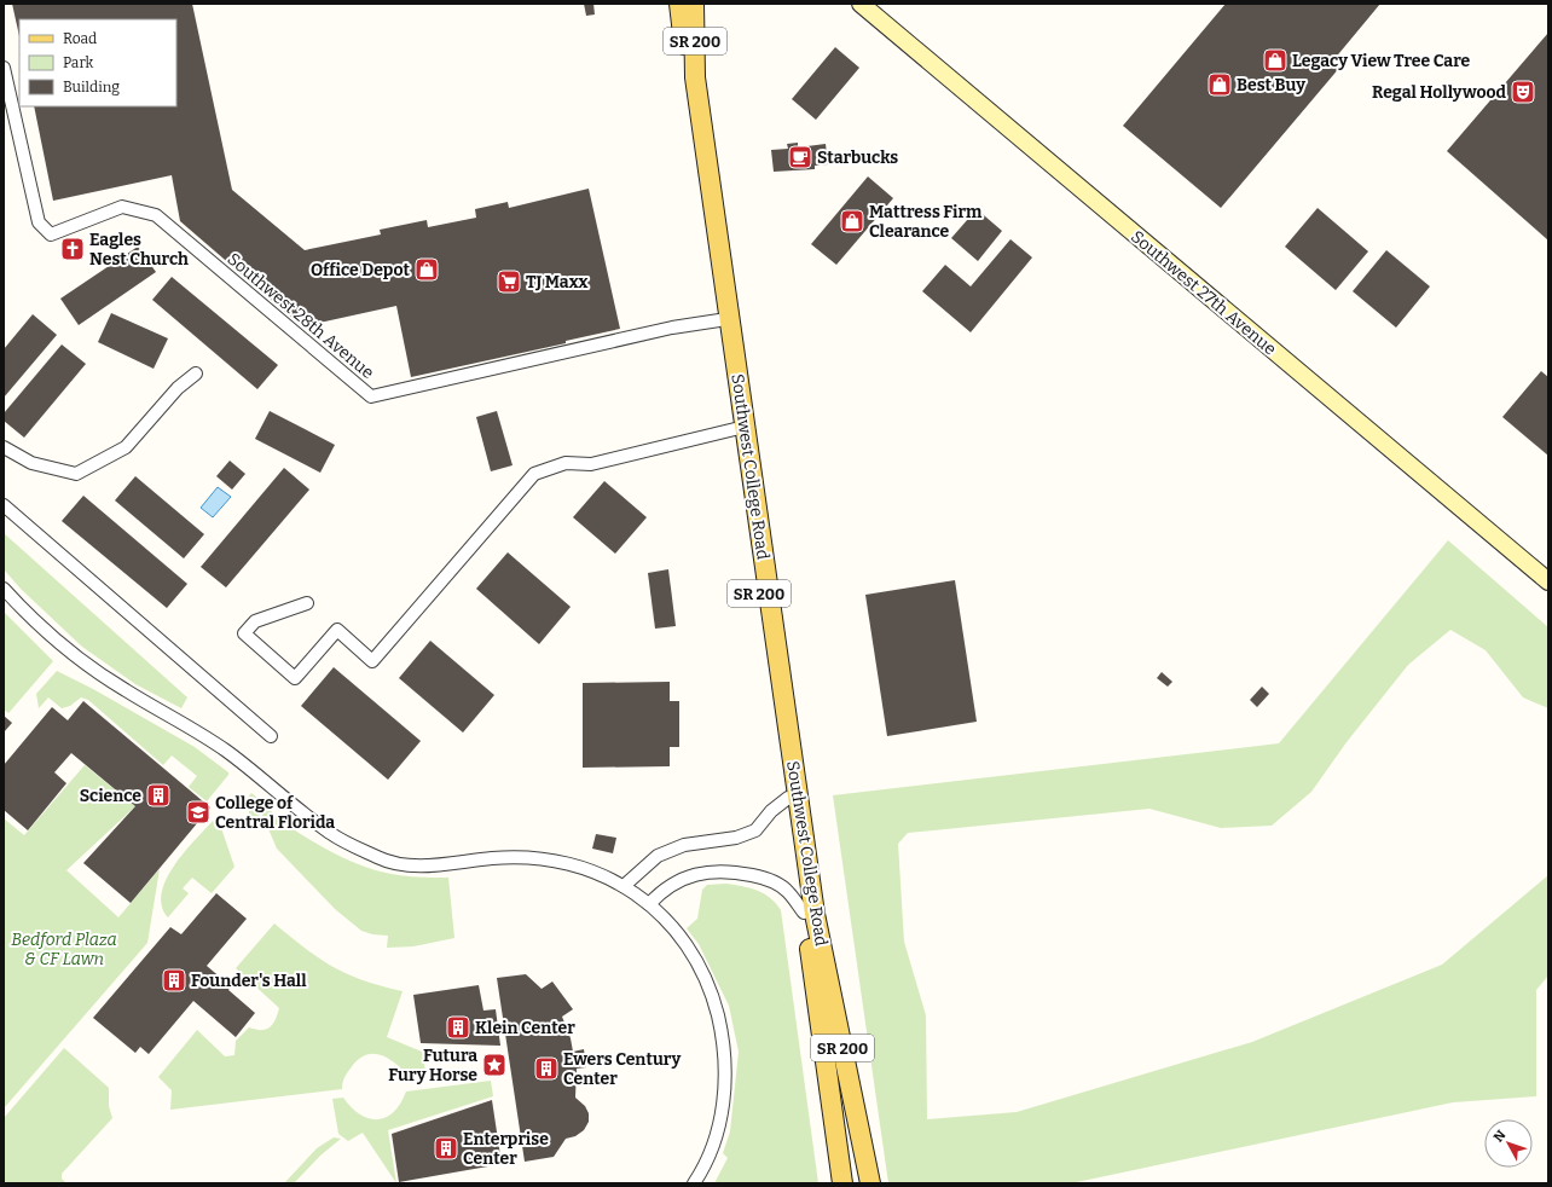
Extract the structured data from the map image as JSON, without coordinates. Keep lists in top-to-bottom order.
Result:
{
  "streets": {
    "main road": ["SR 200", "Southwest 27th Avenue", "Southwest College Road"],
    "street": ["Southwest 28th Avenue"]
  },
  "crossings": [
    ["Southwest 28th Avenue", "Southwest College Road"]
  ],
  "parks": ["Bedford Plaza & CF Lawn"],
  "places": {
    "shop": [
      "Legacy View Tree Care",
      "Best Buy",
      "Mattress Firm Clearance",
      "Office Depot"
    ],
    "theatre": ["Regal Hollywood"],
    "cafe": ["Starbucks"],
    "church": ["Eagles Nest Church"],
    "supermarket": ["TJ Maxx"],
    "building": [
      "Science",
      "Founder's Hall",
      "Klein Center",
      "Ewers Century Center",
      "Enterprise Center"
    ],
    "school or university": ["College of Central Florida"],
    "place": ["Futura Fury Horse"]
  },
  "legend": ["Road", "Park", "Building"],
  "north": "top left"
}
